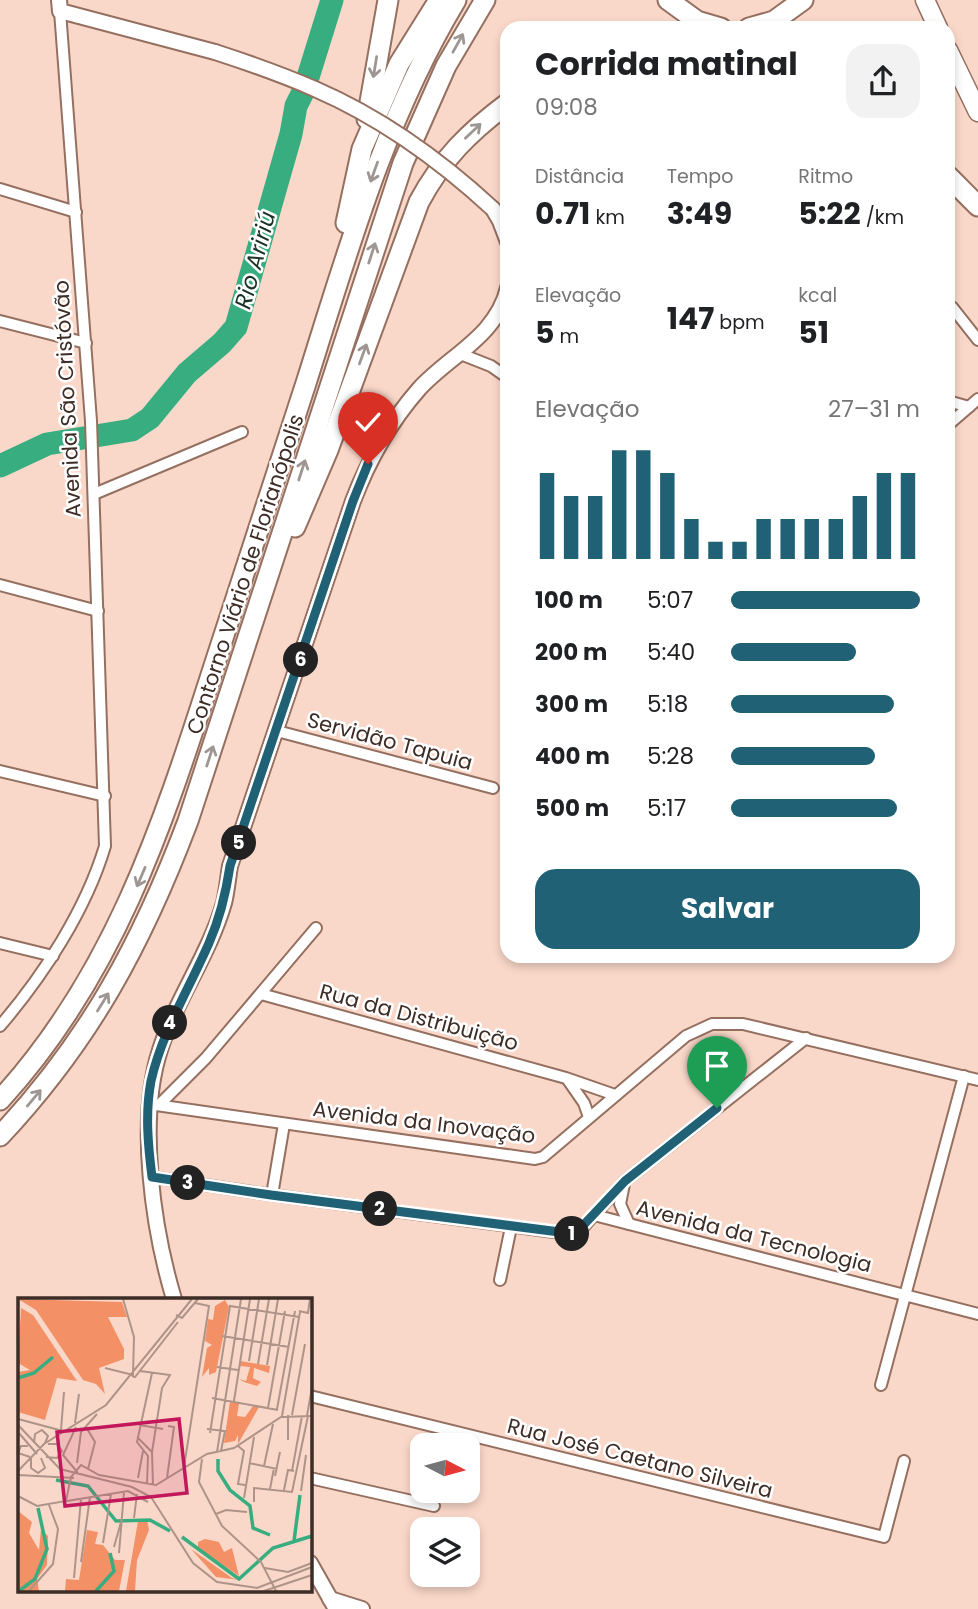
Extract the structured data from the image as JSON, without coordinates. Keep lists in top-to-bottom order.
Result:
{
  "streets": {
    "highway": ["Contorno Viário de Florianópolis"],
    "street": [
      "Avenida São Cristóvão",
      "Servidão Tapuia",
      "Rua da Distribuição",
      "Avenida da Inovação",
      "Avenida da Tecnologia",
      "Rua José Caetano Silveira"
    ]
  },
  "crossings": [
    ["Rua da Distribuição", "Avenida da Inovação"]
  ],
  "water": ["Rio Aririú"],
  "north": "right",
  "page": {
    "heading": ["Corrida matinal", "09:08"],
    "stats": [
      ["Distância", "0.71 km"],
      ["Tempo", "3:49"],
      ["Ritmo", "5:22 /km"],
      ["Elevação", "5 m"],
      ["147 bpm"],
      ["kcal", "51"]
    ],
    "chart": ["Elevação", "27–31 m"],
    "list": [
      {
        "name": "100 m",
        "note": "5:07"
      },
      {
        "name": "200 m",
        "note": "5:40"
      },
      {
        "name": "300 m",
        "note": "5:18"
      },
      {
        "name": "400 m",
        "note": "5:28"
      },
      {
        "name": "500 m",
        "note": "5:17"
      }
    ],
    "pins": [
      "6",
      "5",
      "4",
      "3",
      "2",
      "1"
    ],
    "buttons": "Salvar"
  }
}
